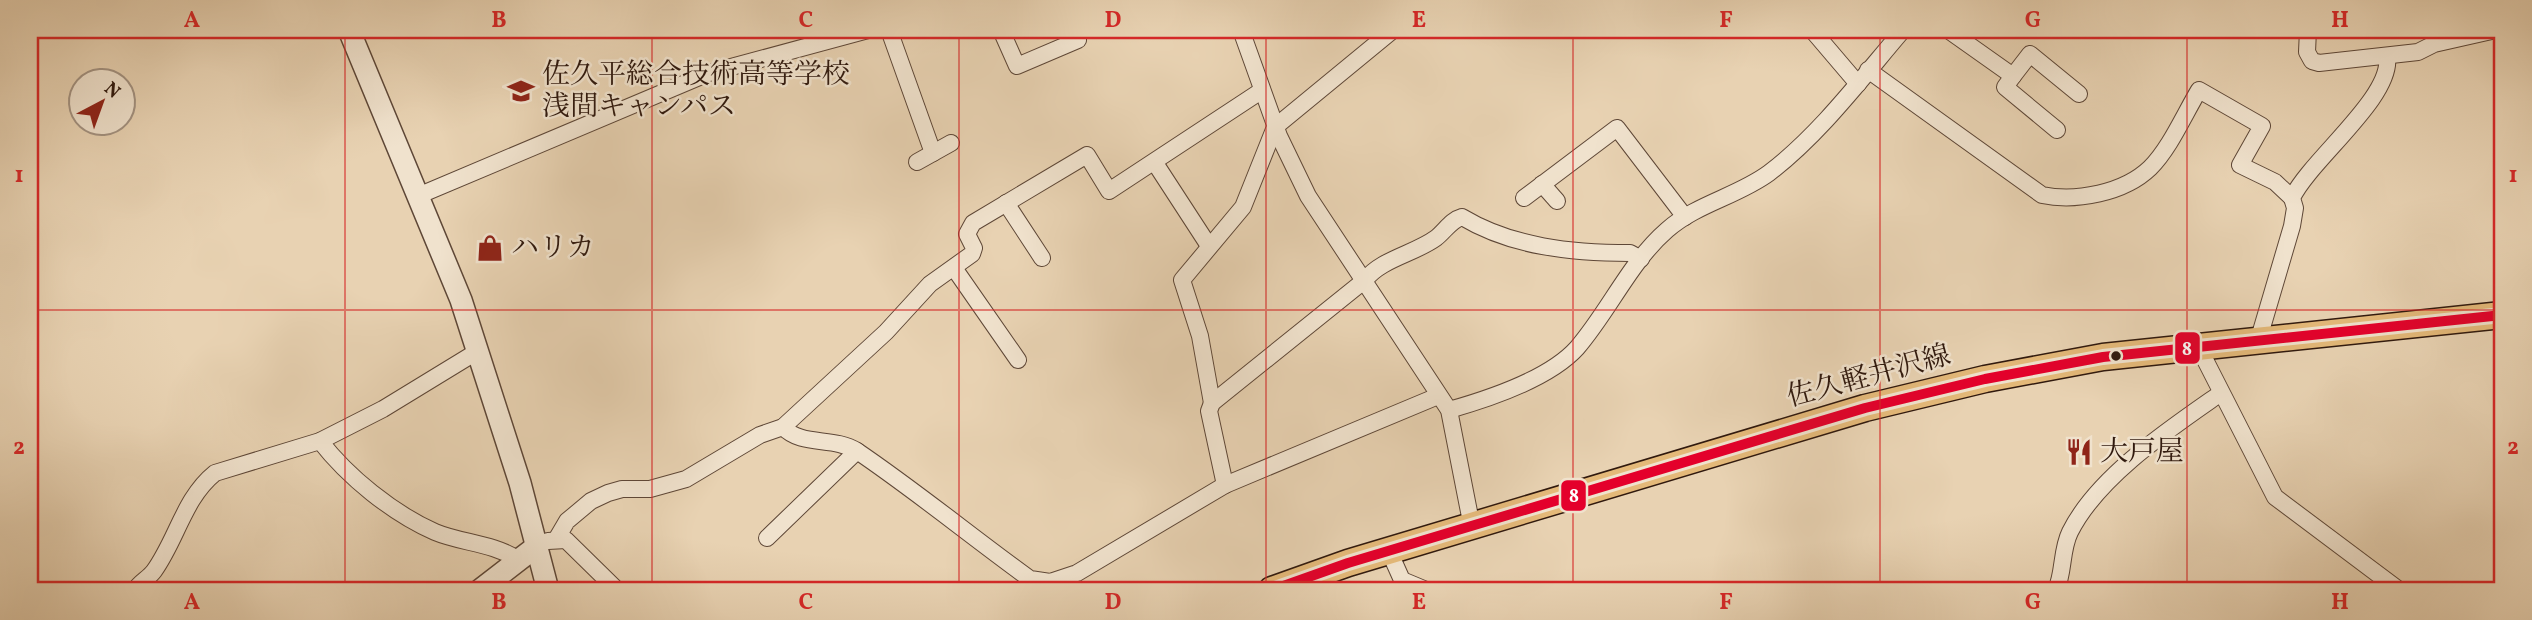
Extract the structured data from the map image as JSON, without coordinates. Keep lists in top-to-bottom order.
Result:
{
  "streets": {
    "main road": ["佐久軽井沢線"]
  },
  "places": {
    "school or university": ["佐久平総合技術高等学校 浅間キャンパス"],
    "shop": ["ハリカ"],
    "restaurant": ["大戸屋"]
  },
  "lines": ["transit line 8"],
  "north": "top right",
  "grid": {
    "columns": [
      "A",
      "B",
      "C",
      "D",
      "E",
      "F",
      "G",
      "H"
    ],
    "rows": ["1", "2"]
  }
}
